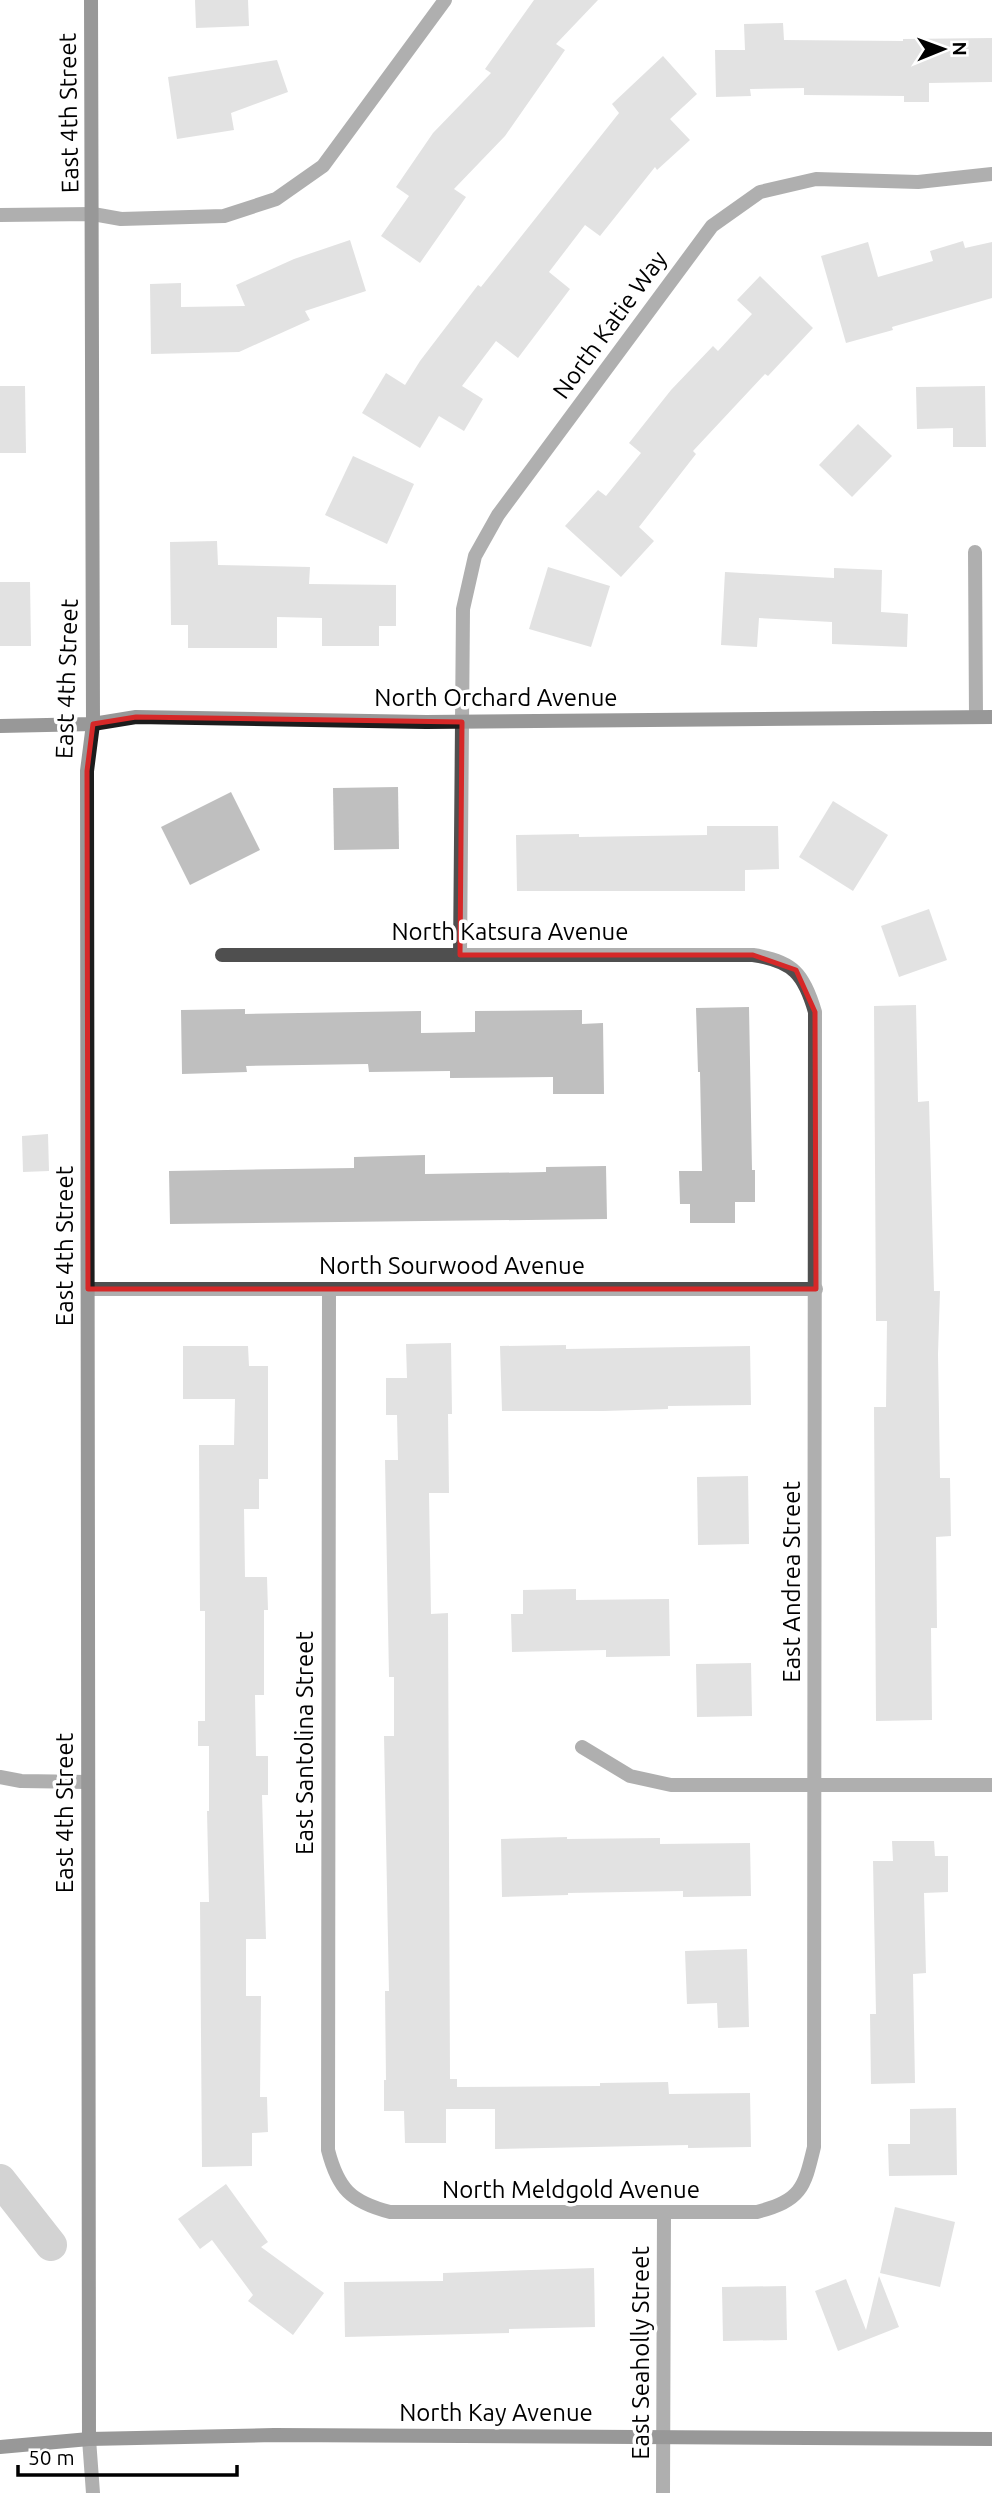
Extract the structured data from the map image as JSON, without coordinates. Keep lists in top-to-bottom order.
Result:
{
  "streets": {
    "street": [
      "East 4th Street",
      "North Katie Way",
      "North Orchard Avenue",
      "North Katsura Avenue",
      "North Sourwood Avenue",
      "East Andrea Street",
      "East Santolina Street",
      "North Meldgold Avenue",
      "East Seaholly Street",
      "North Kay Avenue"
    ]
  },
  "crossings": [
    ["East 4th Street", "North Orchard Avenue"],
    ["East 4th Street", "North Sourwood Avenue"],
    ["East 4th Street", "North Kay Avenue"],
    ["North Katie Way", "North Orchard Avenue"],
    ["North Katie Way", "North Katsura Avenue"],
    ["North Katsura Avenue", "East Andrea Street"],
    ["North Sourwood Avenue", "East Andrea Street"],
    ["North Sourwood Avenue", "East Santolina Street"],
    ["East Andrea Street", "North Meldgold Avenue"],
    ["East Santolina Street", "North Meldgold Avenue"],
    ["North Meldgold Avenue", "East Seaholly Street"],
    ["East Seaholly Street", "North Kay Avenue"]
  ],
  "scale_bar": "50 m",
  "north": "right"
}
